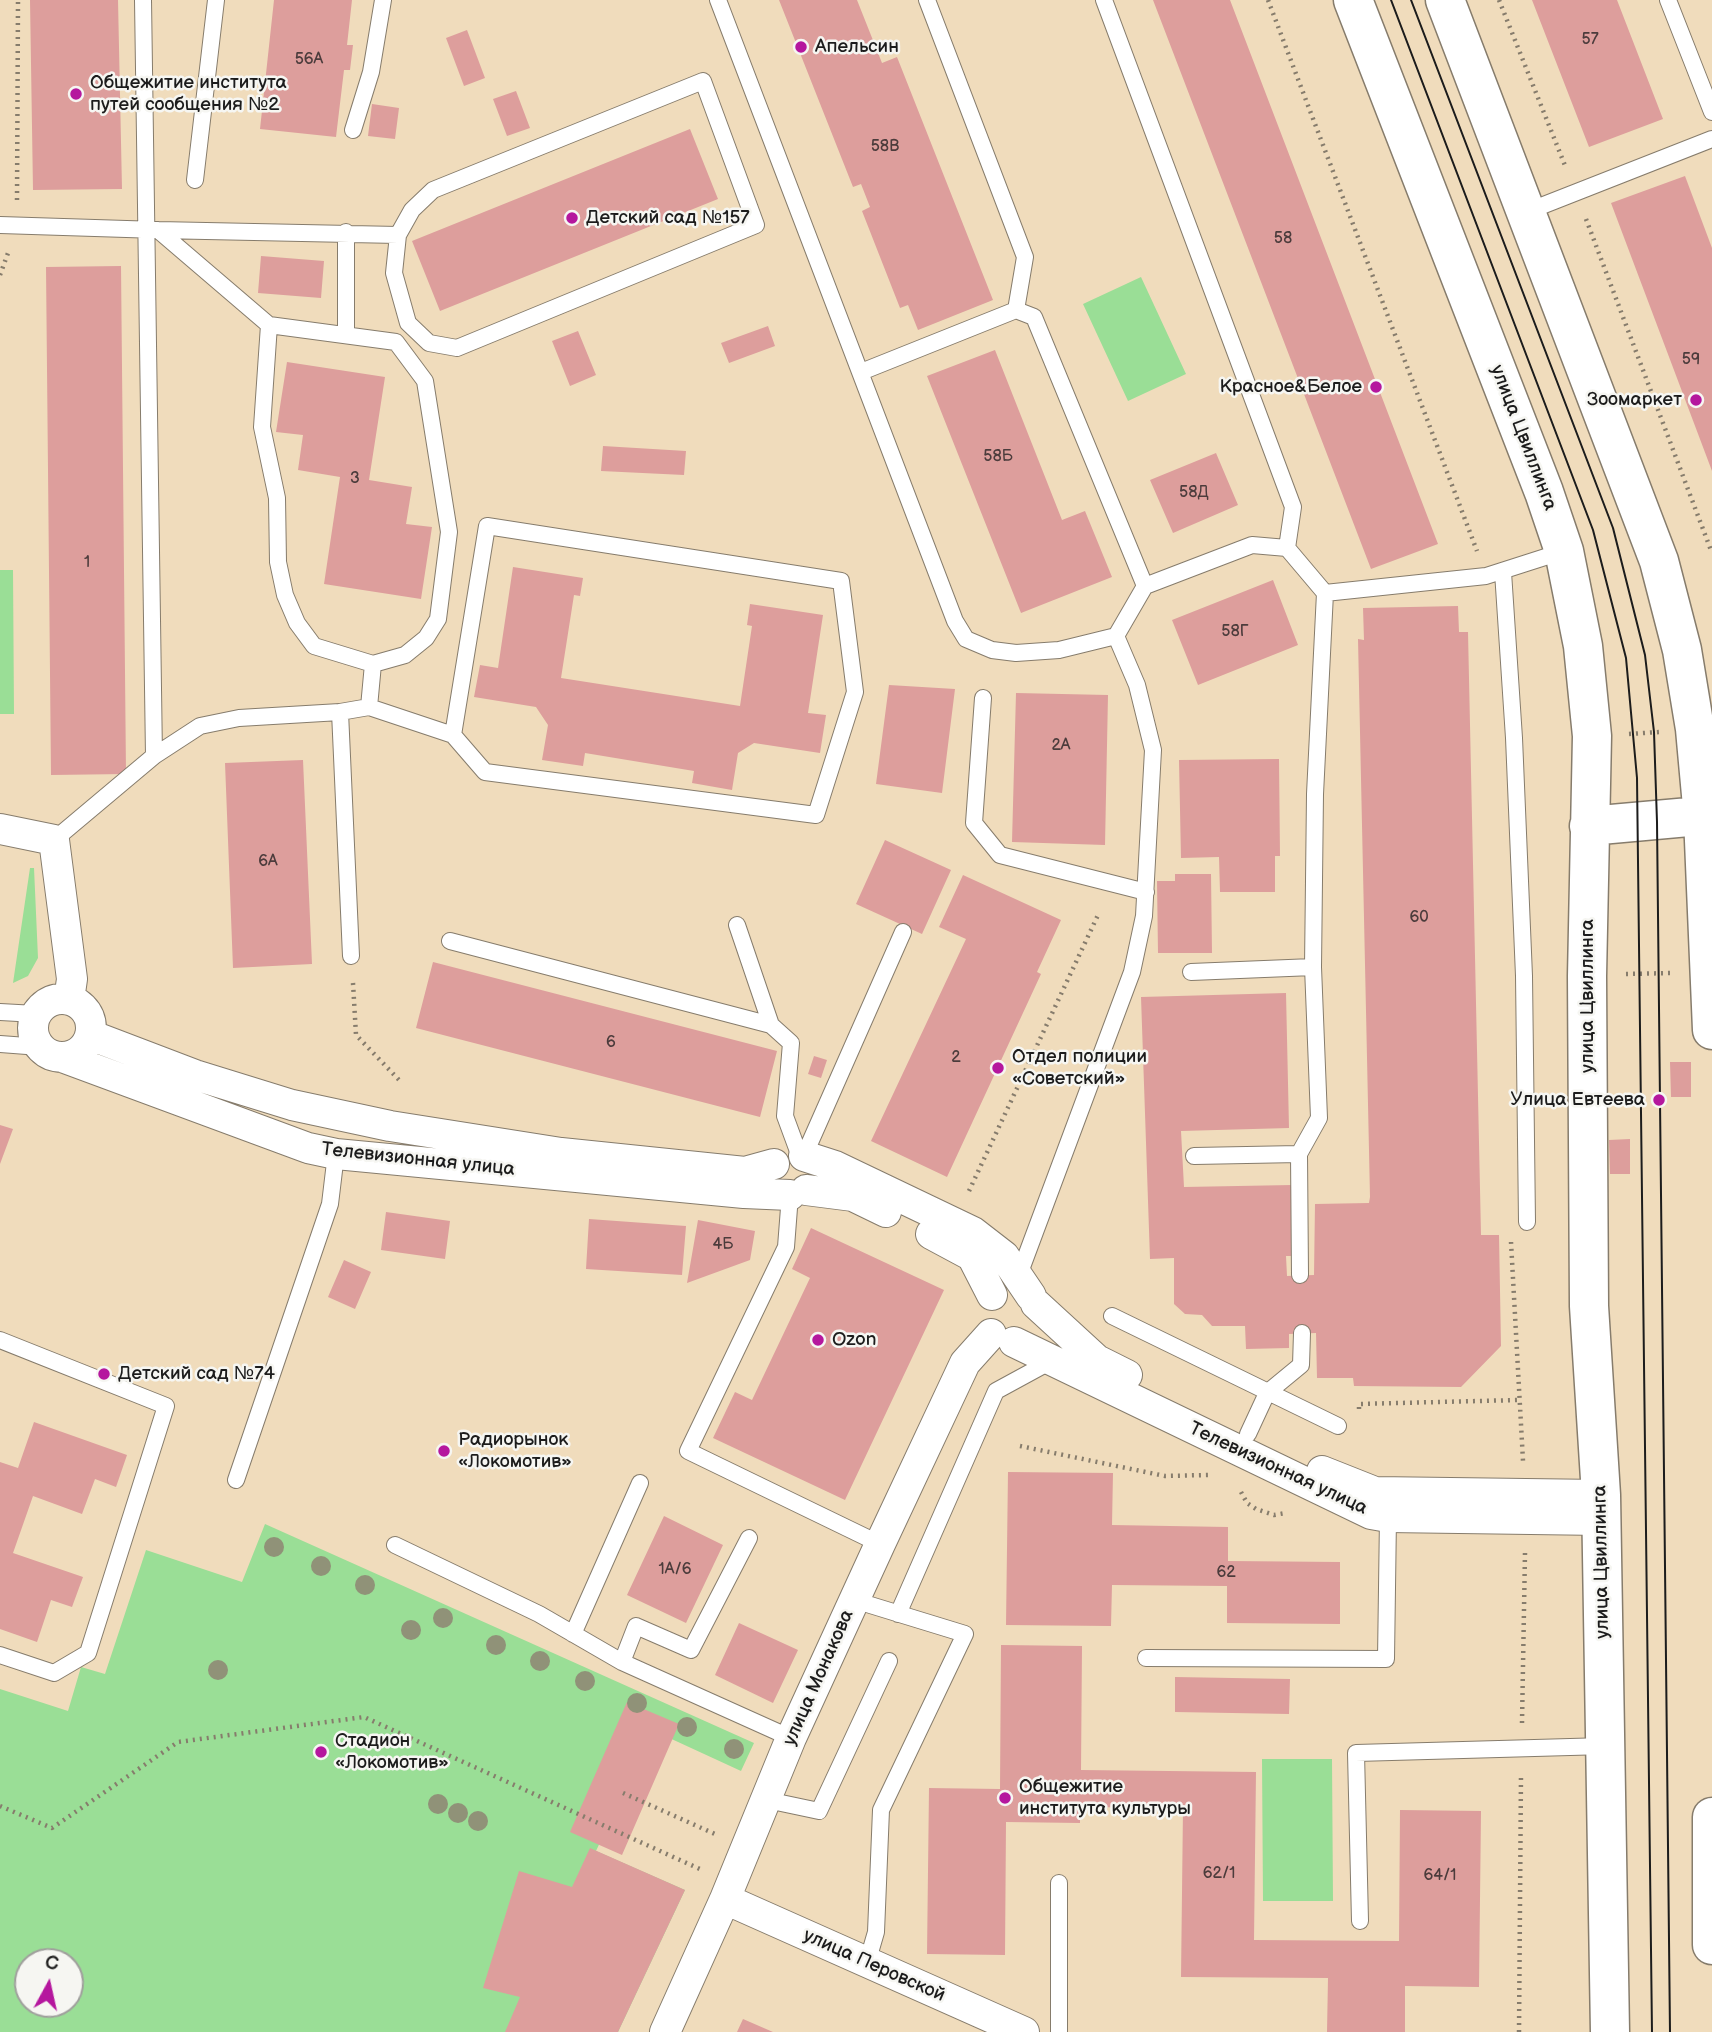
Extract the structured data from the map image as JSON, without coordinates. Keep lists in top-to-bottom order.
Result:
{
  "streets": {
    "main road": ["улица Цвиллинга"],
    "street": ["Телевизионная улица", "улица Монакова", "улица Перовской"]
  },
  "crossings": [
    ["улица Цвиллинга", "Телевизионная улица"],
    ["Телевизионная улица", "улица Монакова"],
    ["улица Монакова", "улица Перовской"]
  ],
  "places": [
    "Апельсин",
    "Общежитие института путей сообщения №2",
    "Детский сад №157",
    "Красное&Белое",
    "Зоомаркет",
    "Отдел полиции «Советский»",
    "Улица Евтеева",
    "Ozon",
    "Детский сад №74",
    "Радиорынок «Локомотив»",
    "Стадион «Локомотив»",
    "Общежитие института культуры"
  ],
  "house_numbers": [
    "57",
    "56А",
    "58В",
    "58",
    "59",
    "58Б",
    "3",
    "58Д",
    "1",
    "58Г",
    "2А",
    "6А",
    "60",
    "6",
    "2",
    "4Б",
    "1А/6",
    "62",
    "62/1",
    "64/1"
  ],
  "north": "top"
}
